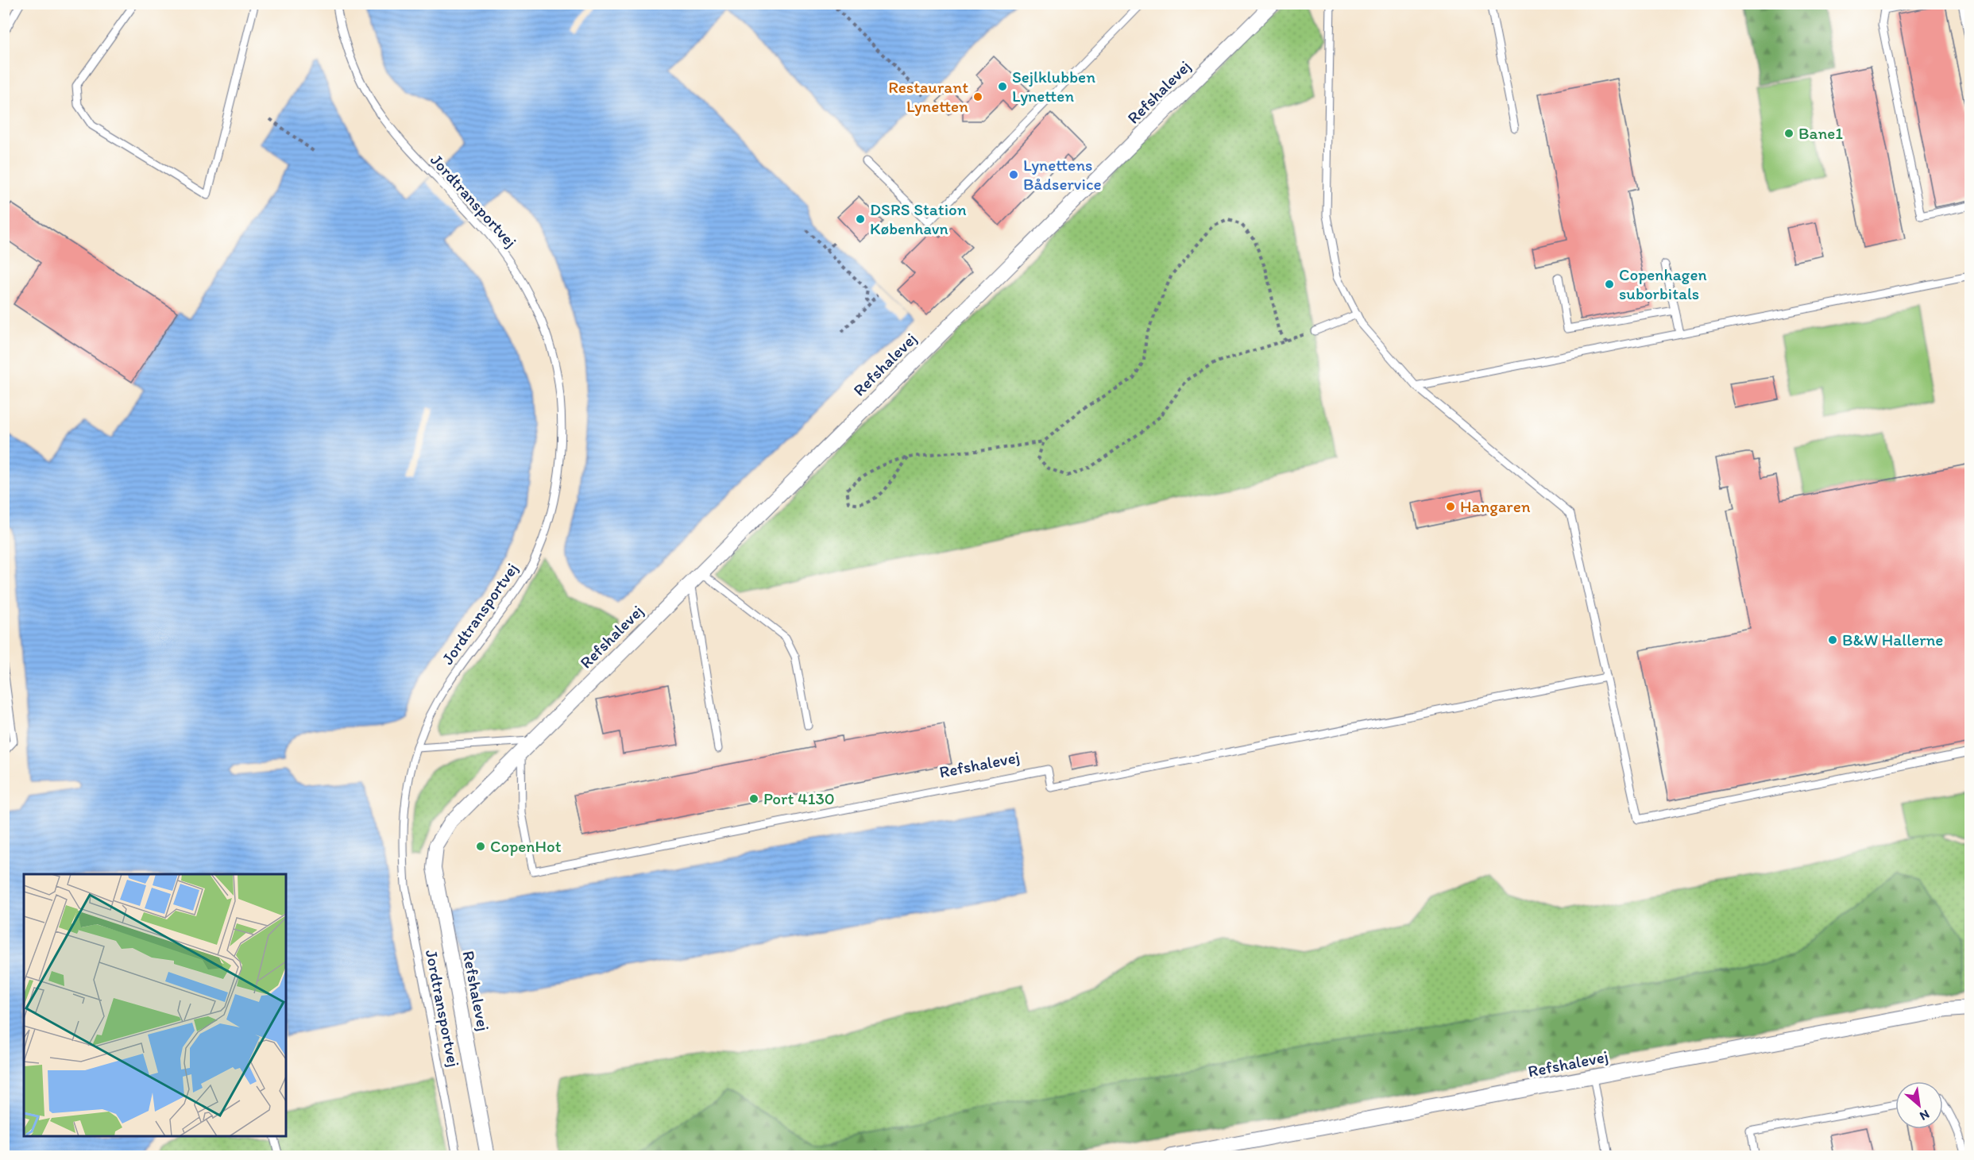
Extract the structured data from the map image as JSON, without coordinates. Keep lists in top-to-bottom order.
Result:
{
  "streets": {
    "street": ["Refshalevej"],
    "lane": ["Jordtransportvej"]
  },
  "places": [
    "Sejlklubben Lynetten",
    "Restaurant Lynetten",
    "Bane1",
    "Lynettens Bådservice",
    "DSRS Station København",
    "Copenhagen suborbitals",
    "Hangaren",
    "B&W Hallerne",
    "Port 4130",
    "CopenHot"
  ],
  "north": "bottom right"
}
